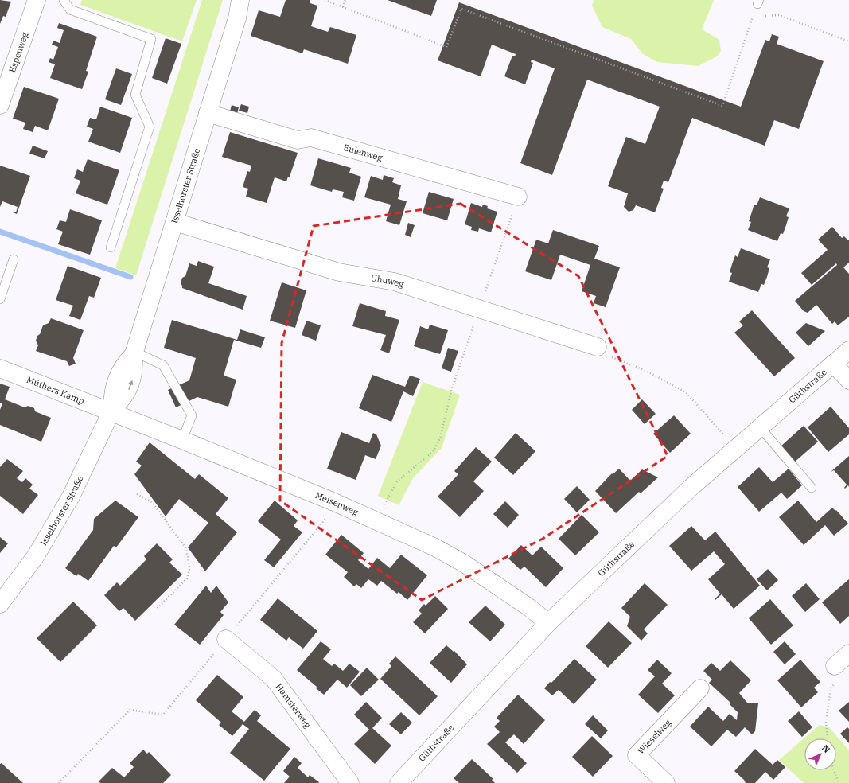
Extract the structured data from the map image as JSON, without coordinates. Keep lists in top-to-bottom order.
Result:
{
  "streets": {
    "street": [
      "Espenweg",
      "Eulenweg",
      "Isselhorster Straße",
      "Uhuweg",
      "Güthstraße",
      "Müthers Kamp",
      "Meisenweg",
      "Hamsterweg",
      "Wieselweg"
    ]
  },
  "crossings": [
    ["Eulenweg", "Isselhorster Straße"],
    ["Isselhorster Straße", "Uhuweg"],
    ["Isselhorster Straße", "Müthers Kamp"],
    ["Isselhorster Straße", "Meisenweg"],
    ["Güthstraße", "Meisenweg"],
    ["Müthers Kamp", "Meisenweg"]
  ],
  "north": "top right"
}
